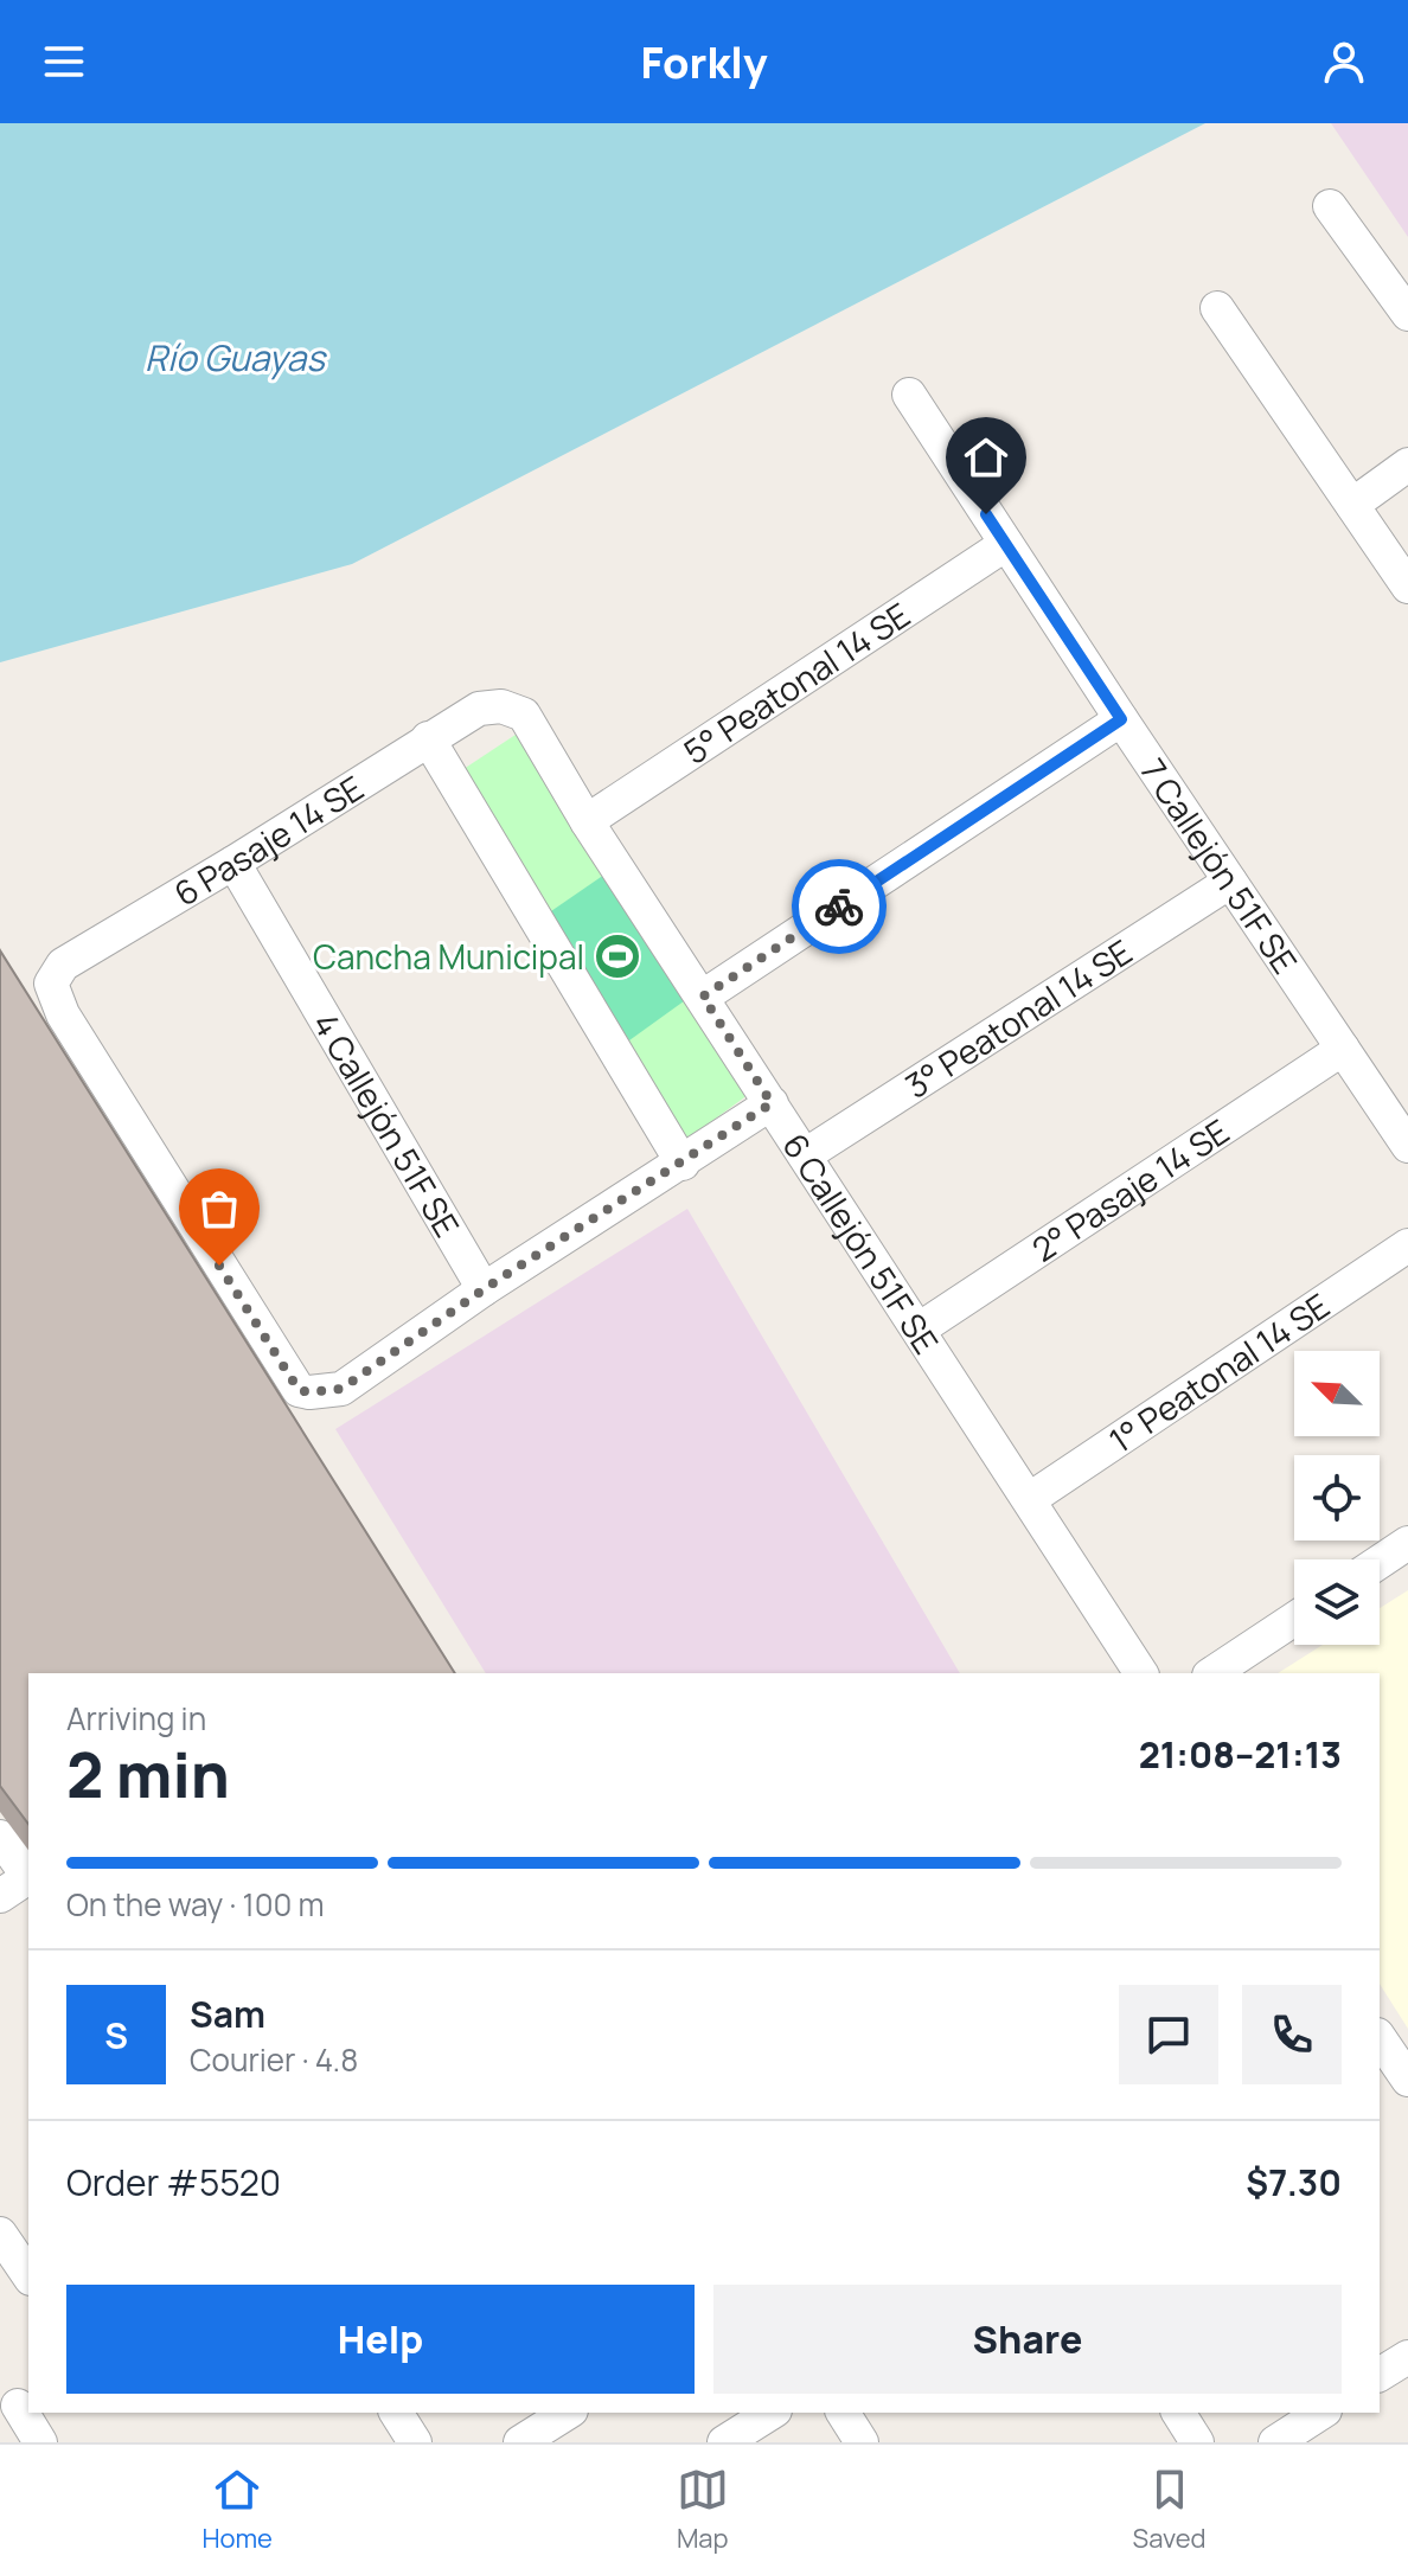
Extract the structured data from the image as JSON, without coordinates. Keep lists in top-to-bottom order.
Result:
{
  "streets": {
    "street": [
      "5° Peatonal 14 SE",
      "6 Pasaje 14 SE",
      "7 Callejón 51F SE",
      "3° Peatonal 14 SE",
      "4 Callejón 51F SE",
      "2° Pasaje 14 SE",
      "6 Callejón 51F SE",
      "1° Peatonal 14 SE"
    ]
  },
  "crossings": [
    ["5° Peatonal 14 SE", "7 Callejón 51F SE"],
    ["5° Peatonal 14 SE", "6 Callejón 51F SE"],
    ["6 Pasaje 14 SE", "4 Callejón 51F SE"],
    ["6 Pasaje 14 SE", "6 Callejón 51F SE"],
    ["7 Callejón 51F SE", "3° Peatonal 14 SE"],
    ["7 Callejón 51F SE", "2° Pasaje 14 SE"],
    ["3° Peatonal 14 SE", "6 Callejón 51F SE"],
    ["2° Pasaje 14 SE", "6 Callejón 51F SE"],
    ["6 Callejón 51F SE", "1° Peatonal 14 SE"]
  ],
  "water": ["Río Guayas"],
  "places": {
    "sports": ["Cancha Municipal"]
  },
  "north": "top left",
  "page": {
    "header": "Forkly",
    "heading": ["2 min", "Arriving in", "21:08–21:13"],
    "panel": [
      "Sam",
      "Courier · 4.8",
      "Order #5520",
      "$7.30"
    ],
    "bar": "On the way · 100 m",
    "round": "S",
    "buttons": ["Help", "Share"],
    "tabs": ["Home", "Map", "Saved"]
  }
}
